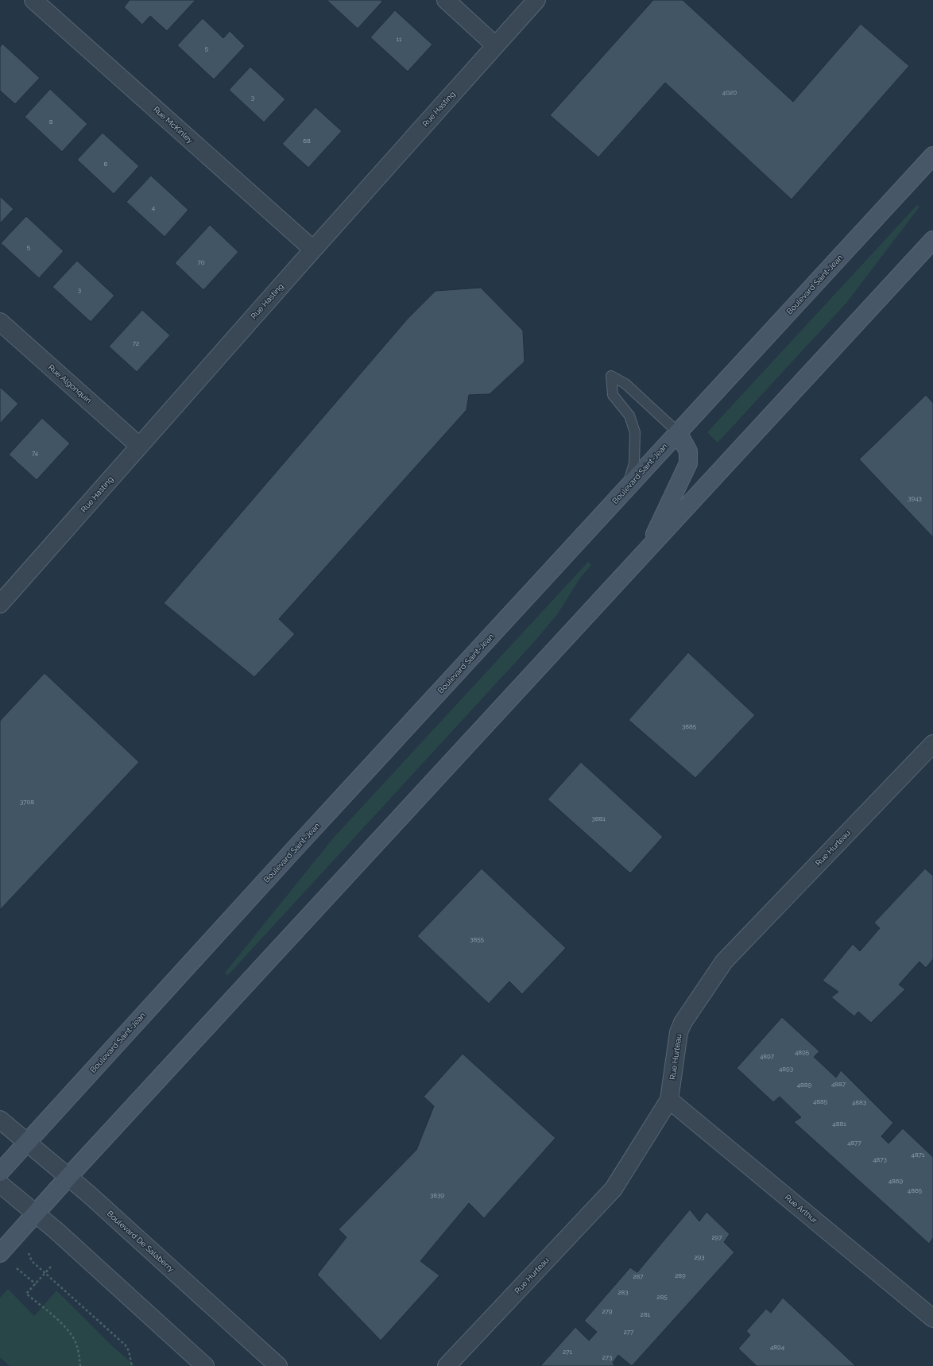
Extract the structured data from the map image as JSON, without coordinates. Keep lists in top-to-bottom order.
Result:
{
  "streets": {
    "main road": ["Boulevard Saint-Jean"],
    "street": [
      "Rue Hasting",
      "Rue McKinley",
      "Rue Algonquin",
      "Rue Hurteau",
      "Rue Arthur",
      "Boulevard De Salaberry"
    ]
  },
  "crossings": [
    ["Rue Hasting", "Rue McKinley"],
    ["Rue Hasting", "Rue Algonquin"],
    ["Boulevard Saint-Jean", "Boulevard De Salaberry"],
    ["Rue Hurteau", "Rue Arthur"]
  ],
  "house_numbers": [
    "11",
    "5",
    "4020",
    "3",
    "8",
    "68",
    "6",
    "4",
    "5",
    "70",
    "3",
    "72",
    "74",
    "3943",
    "3885",
    "3708",
    "3881",
    "3855",
    "4895",
    "4897",
    "4893",
    "4887",
    "4889",
    "4885",
    "4883",
    "4881",
    "4877",
    "4871",
    "4873",
    "4869",
    "4865",
    "3839",
    "297",
    "293",
    "289",
    "287",
    "283",
    "285",
    "279",
    "281",
    "277",
    "4894",
    "271",
    "273"
  ]
}
